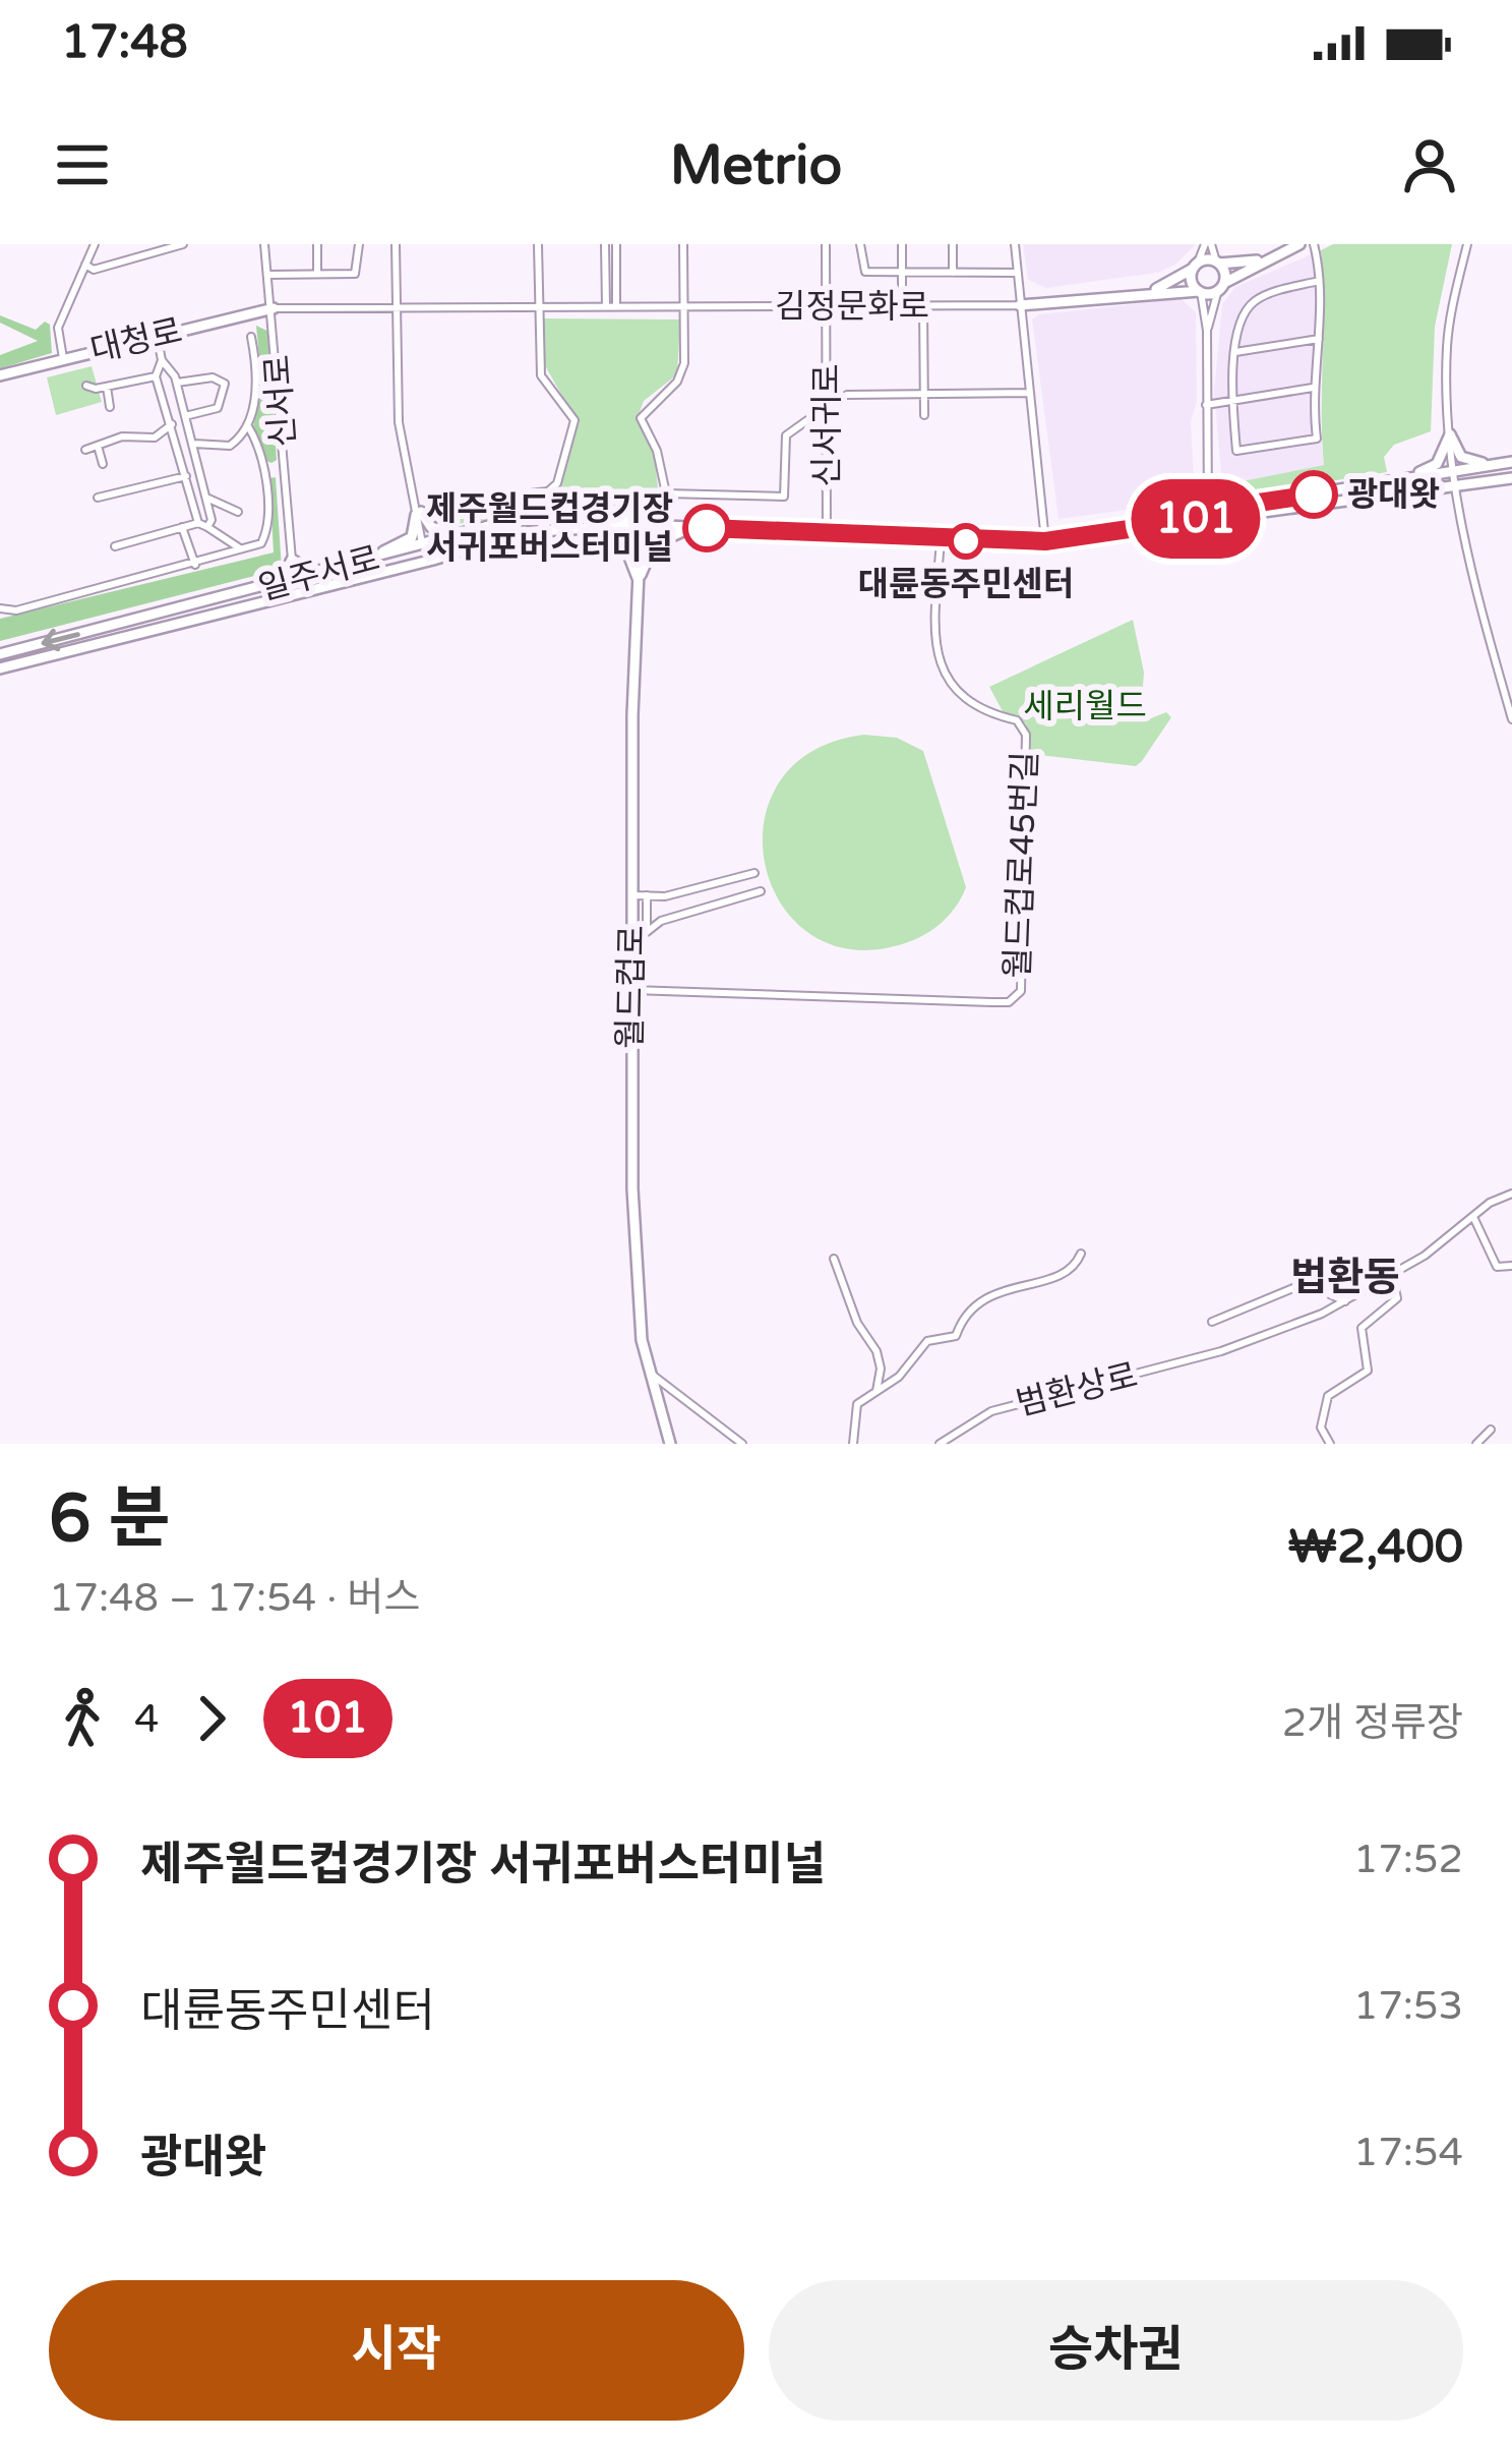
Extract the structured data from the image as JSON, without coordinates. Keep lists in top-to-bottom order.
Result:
{
  "streets": {
    "main road": ["대청로", "일주서로", "월드컵로"],
    "street": [
      "김정문화로",
      "신서로",
      "신서귀로",
      "월드컵로45번길",
      "범환상로"
    ]
  },
  "crossings": [
    ["김정문화로", "대청로"],
    ["김정문화로", "신서로"],
    ["김정문화로", "신서귀로"],
    ["대청로", "신서로"],
    ["일주서로", "월드컵로"],
    ["월드컵로45번길", "월드컵로"]
  ],
  "districts": ["법환동"],
  "parks": ["세리월드"],
  "places": ["광대왓", "제주월드컵경기장 서귀포버스터미널", "대륜동주민센터"],
  "lines": ["bus line 101"],
  "page": {
    "status": "17:48",
    "header": "Metrio",
    "on_map": "101",
    "heading": ["6 분", "17:48 – 17:54 · 버스", "₩2,400"],
    "legs": ["4", "101", "2개 정류장"],
    "list": [
      {
        "name": "제주월드컵경기장 서귀포버스터미널",
        "value": "17:52"
      },
      {
        "name": "대륜동주민센터",
        "value": "17:53"
      },
      {
        "name": "광대왓",
        "value": "17:54"
      }
    ],
    "buttons": ["시작", "승차권"]
  }
}
